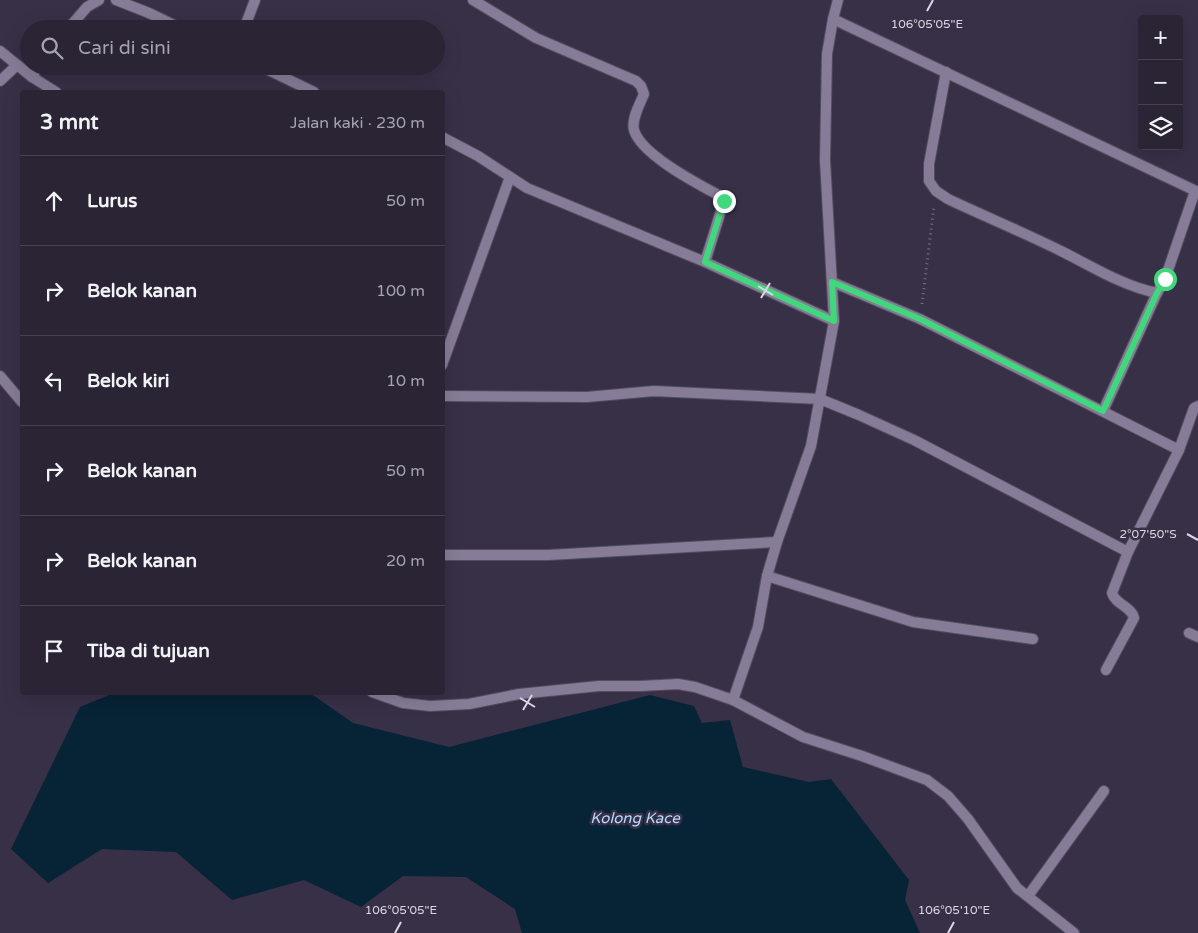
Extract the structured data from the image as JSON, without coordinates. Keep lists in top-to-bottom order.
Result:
{
  "water": ["Kolong Kace"],
  "page": {
    "map_buttons": ["+", "−"],
    "search": "Cari di sini",
    "heading": ["3 mnt", "Jalan kaki · 230 m"],
    "list": [
      ["Lurus", "50 m"],
      ["Belok kanan", "100 m"],
      ["Belok kiri", "10 m"],
      ["Belok kanan", "50 m"],
      ["Belok kanan", "20 m"],
      "Tiba di tujuan"
    ]
  },
  "coordinates": ["106°05'05\"E", "2°07'50\"S", "106°05'10\"E"]
}
